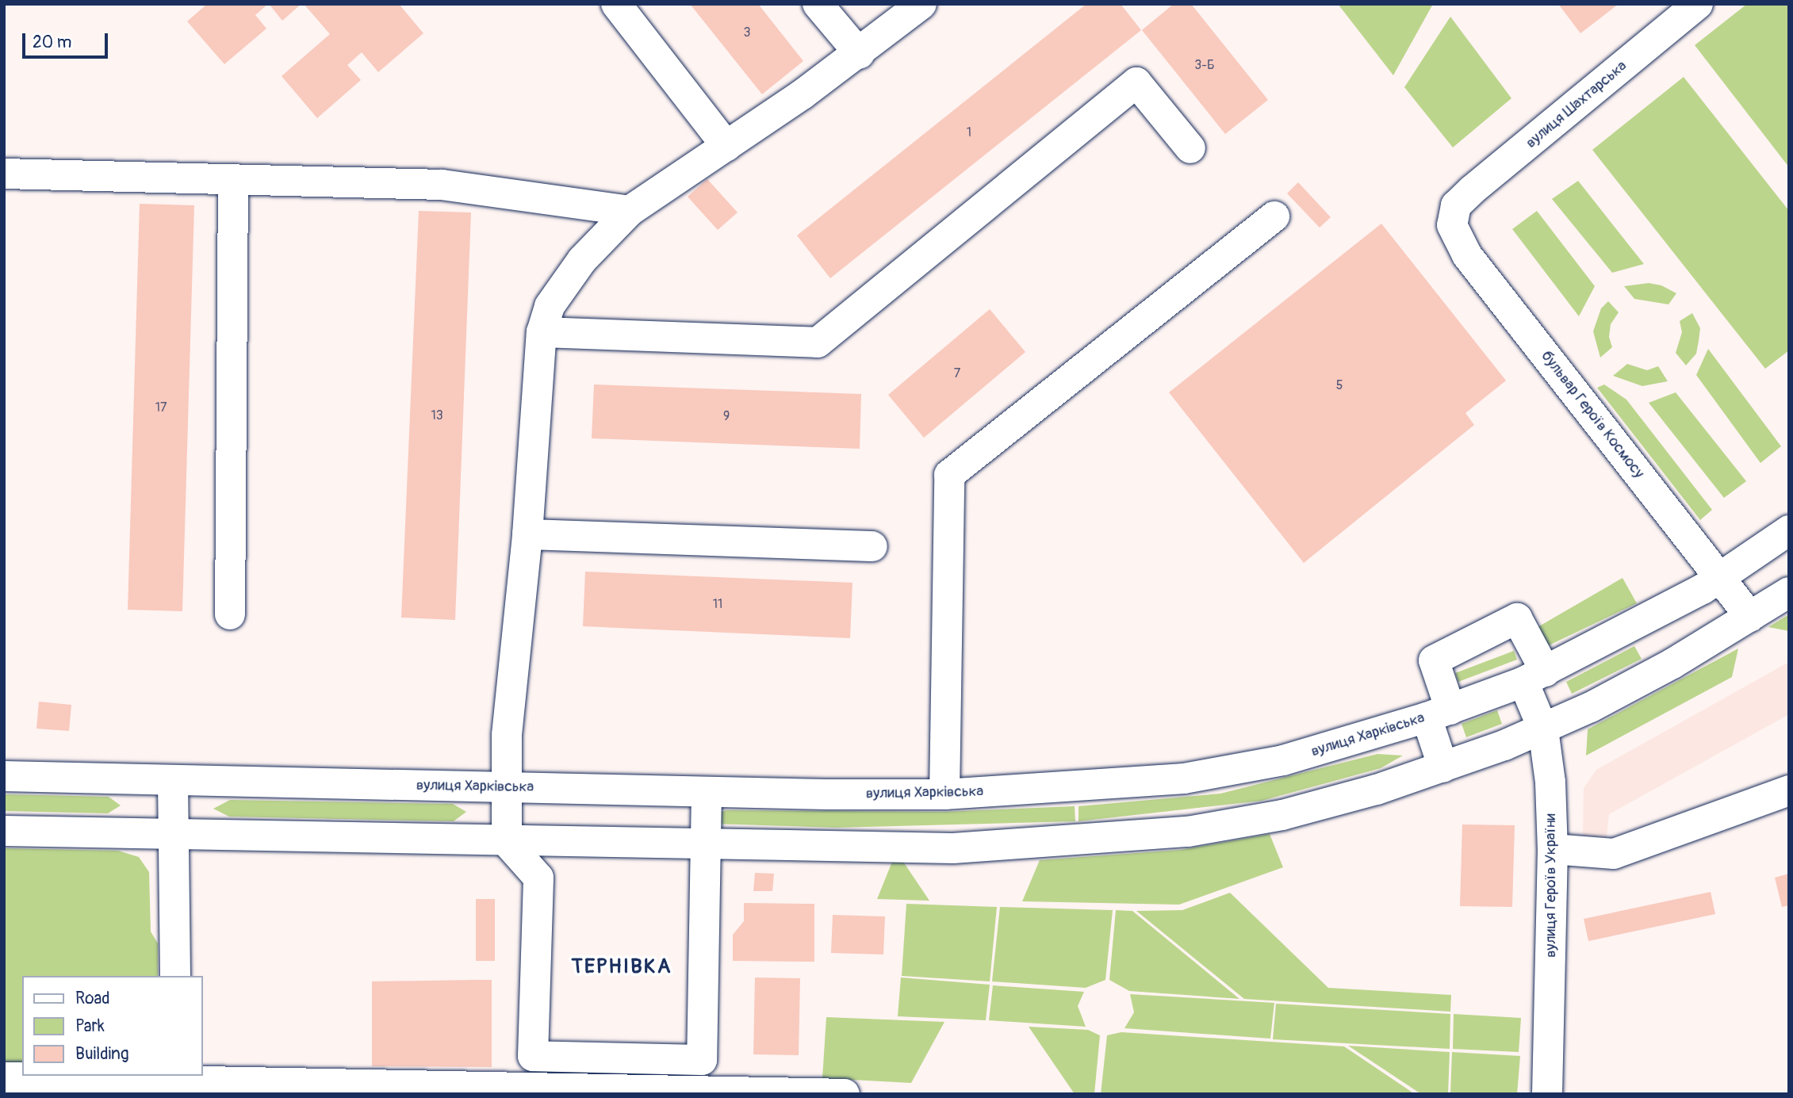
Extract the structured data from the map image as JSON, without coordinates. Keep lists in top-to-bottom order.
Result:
{
  "streets": {
    "street": [
      "вулиця Шахтарська",
      "бульвар Героїв Космосу",
      "вулиця Харківська",
      "вулиця Героїв України"
    ]
  },
  "crossings": [
    ["вулиця Шахтарська", "бульвар Героїв Космосу"],
    ["бульвар Героїв Космосу", "вулиця Харківська"],
    ["вулиця Харківська", "вулиця Героїв України"]
  ],
  "districts": ["ТЕРНІВКА"],
  "house_numbers": [
    "3",
    "3-Б",
    "1",
    "7",
    "5",
    "17",
    "13",
    "9",
    "11"
  ],
  "legend": ["Road", "Park", "Building"],
  "scale_bar": "20 m"
}
